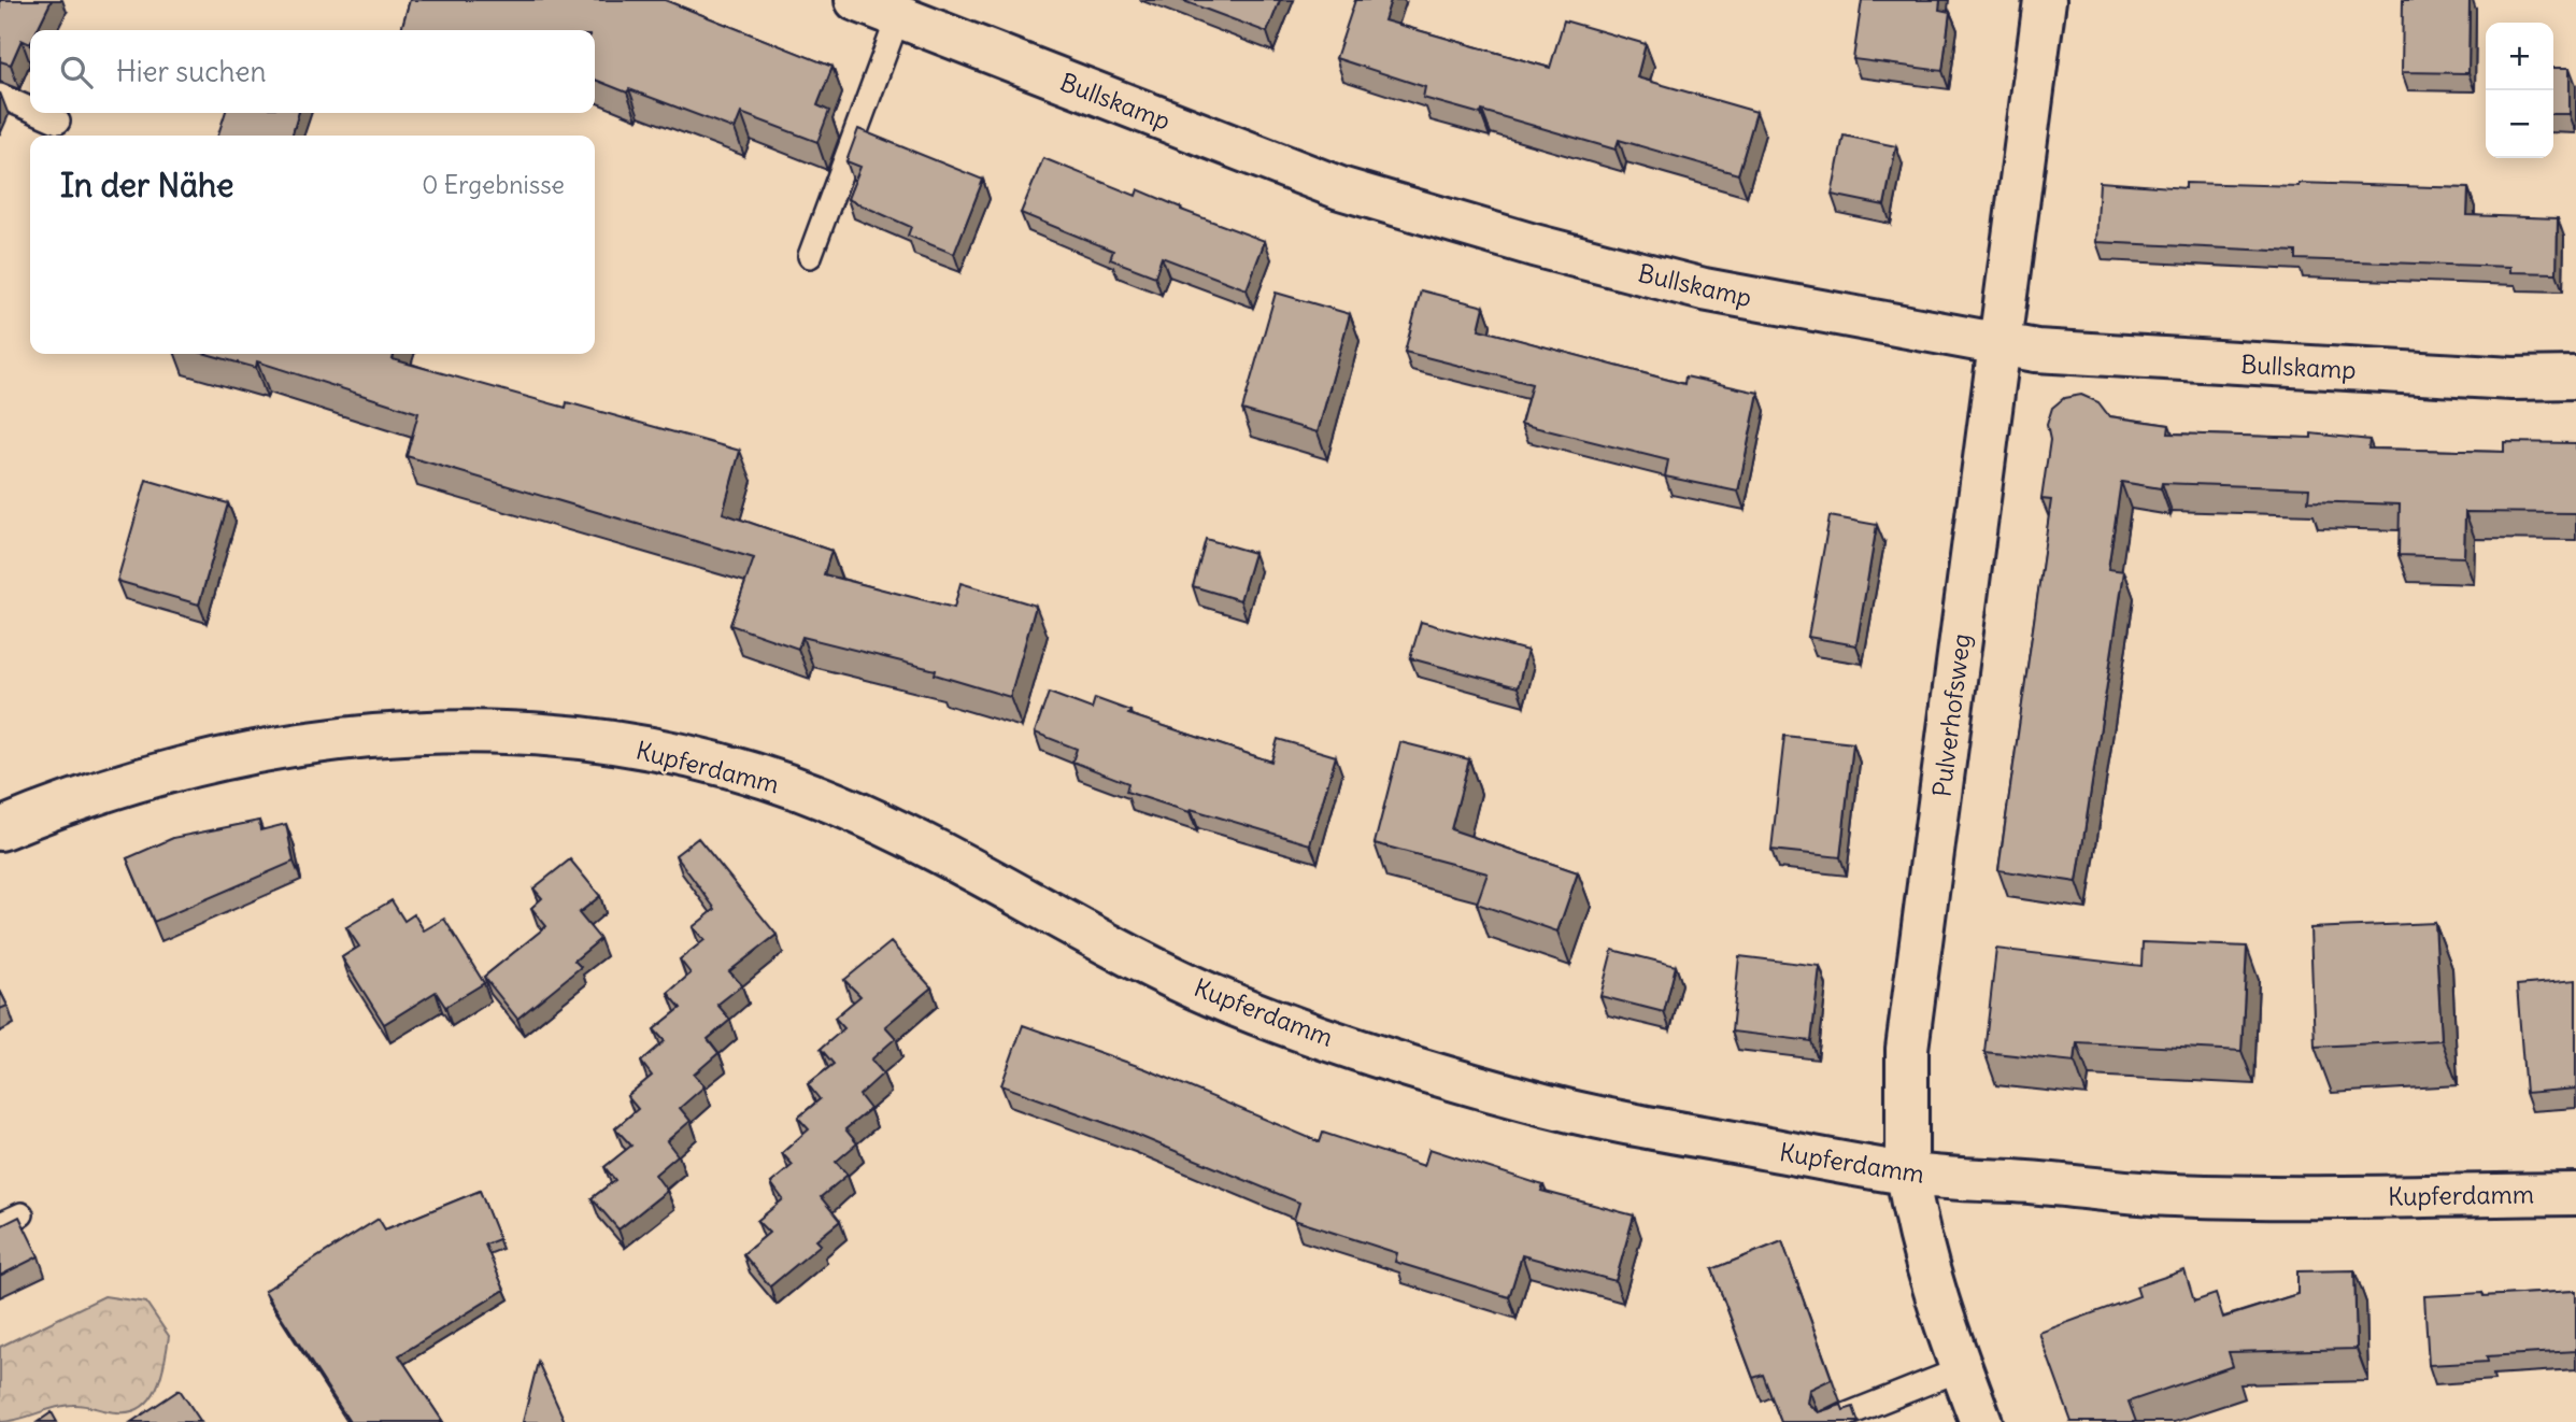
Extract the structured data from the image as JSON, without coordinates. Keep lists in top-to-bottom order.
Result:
{
  "streets": {
    "street": ["Bullskamp", "Pulverhofsweg", "Kupferdamm"]
  },
  "crossings": [
    ["Bullskamp", "Pulverhofsweg"],
    ["Pulverhofsweg", "Kupferdamm"]
  ],
  "page": {
    "map_buttons": ["+", "−"],
    "search": "Hier suchen",
    "heading": ["In der Nähe", "0 Ergebnisse"]
  }
}
